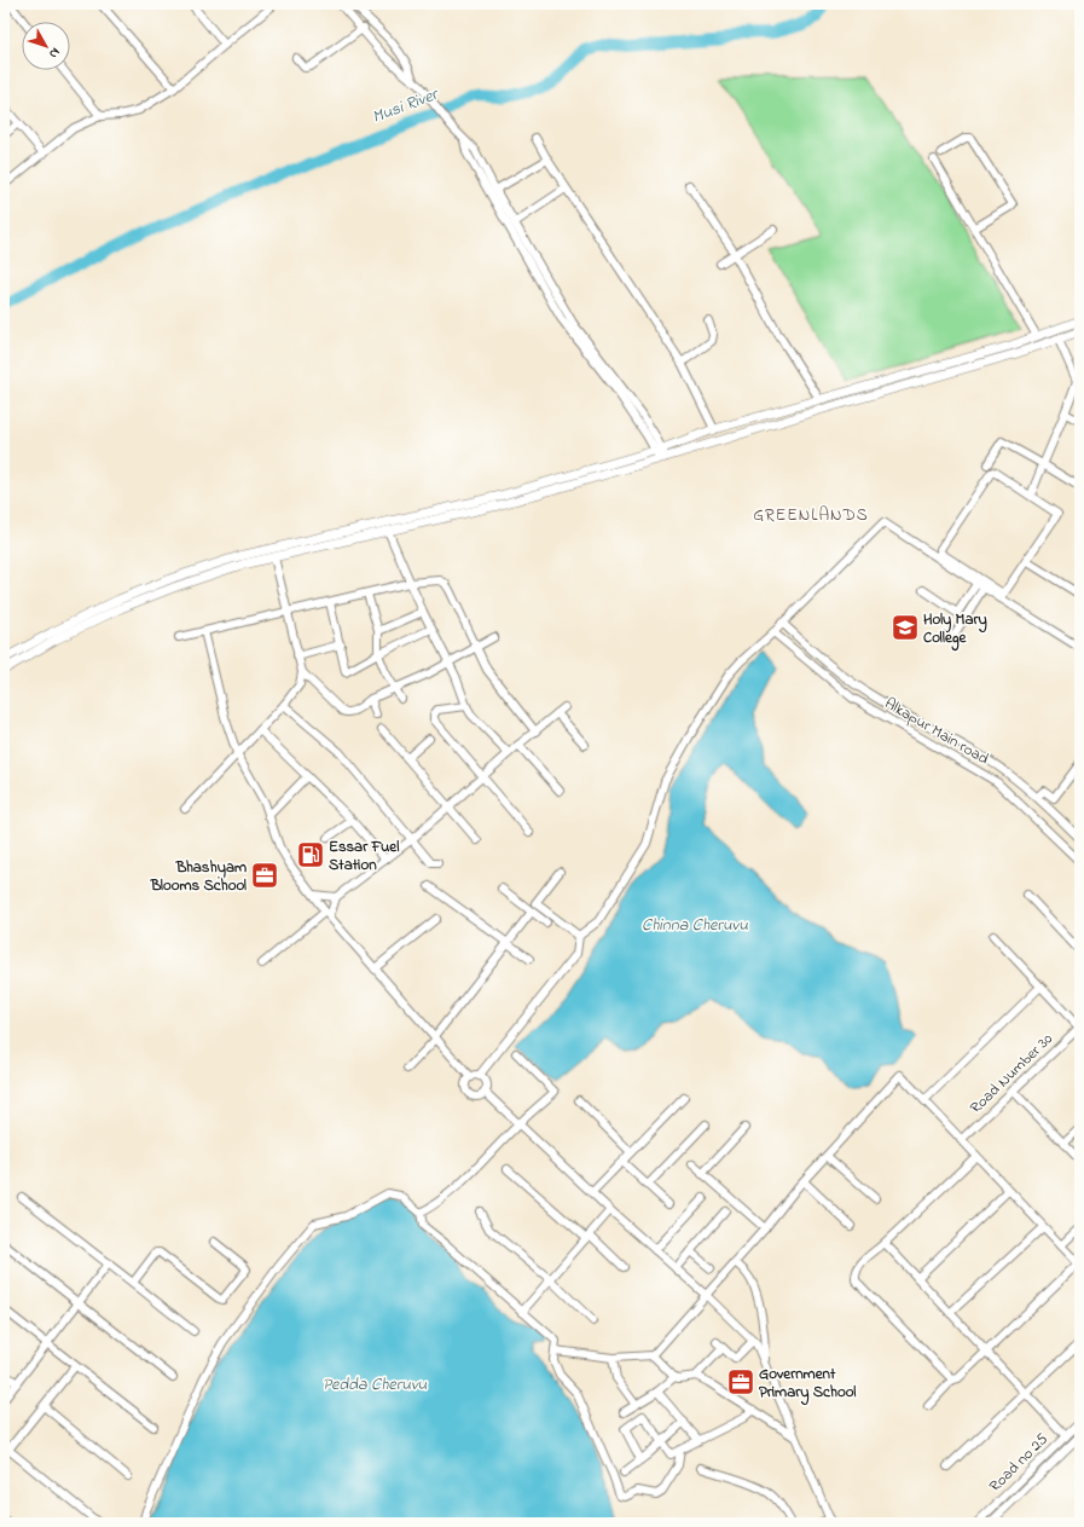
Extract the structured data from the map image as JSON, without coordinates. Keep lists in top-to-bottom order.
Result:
{
  "streets": {
    "street": ["Alkapur Main road", "Road Number 30", "Road no 25"]
  },
  "districts": ["GREENLANDS"],
  "water": ["Musi River", "Chinna Cheruvu", "Pedda Cheruvu"],
  "places": {
    "school or university": ["Holy Mary College"],
    "fuel station": ["Essar Fuel Station"],
    "office": ["Bhashyam Blooms School", "Government Primary School"]
  },
  "north": "bottom right"
}
